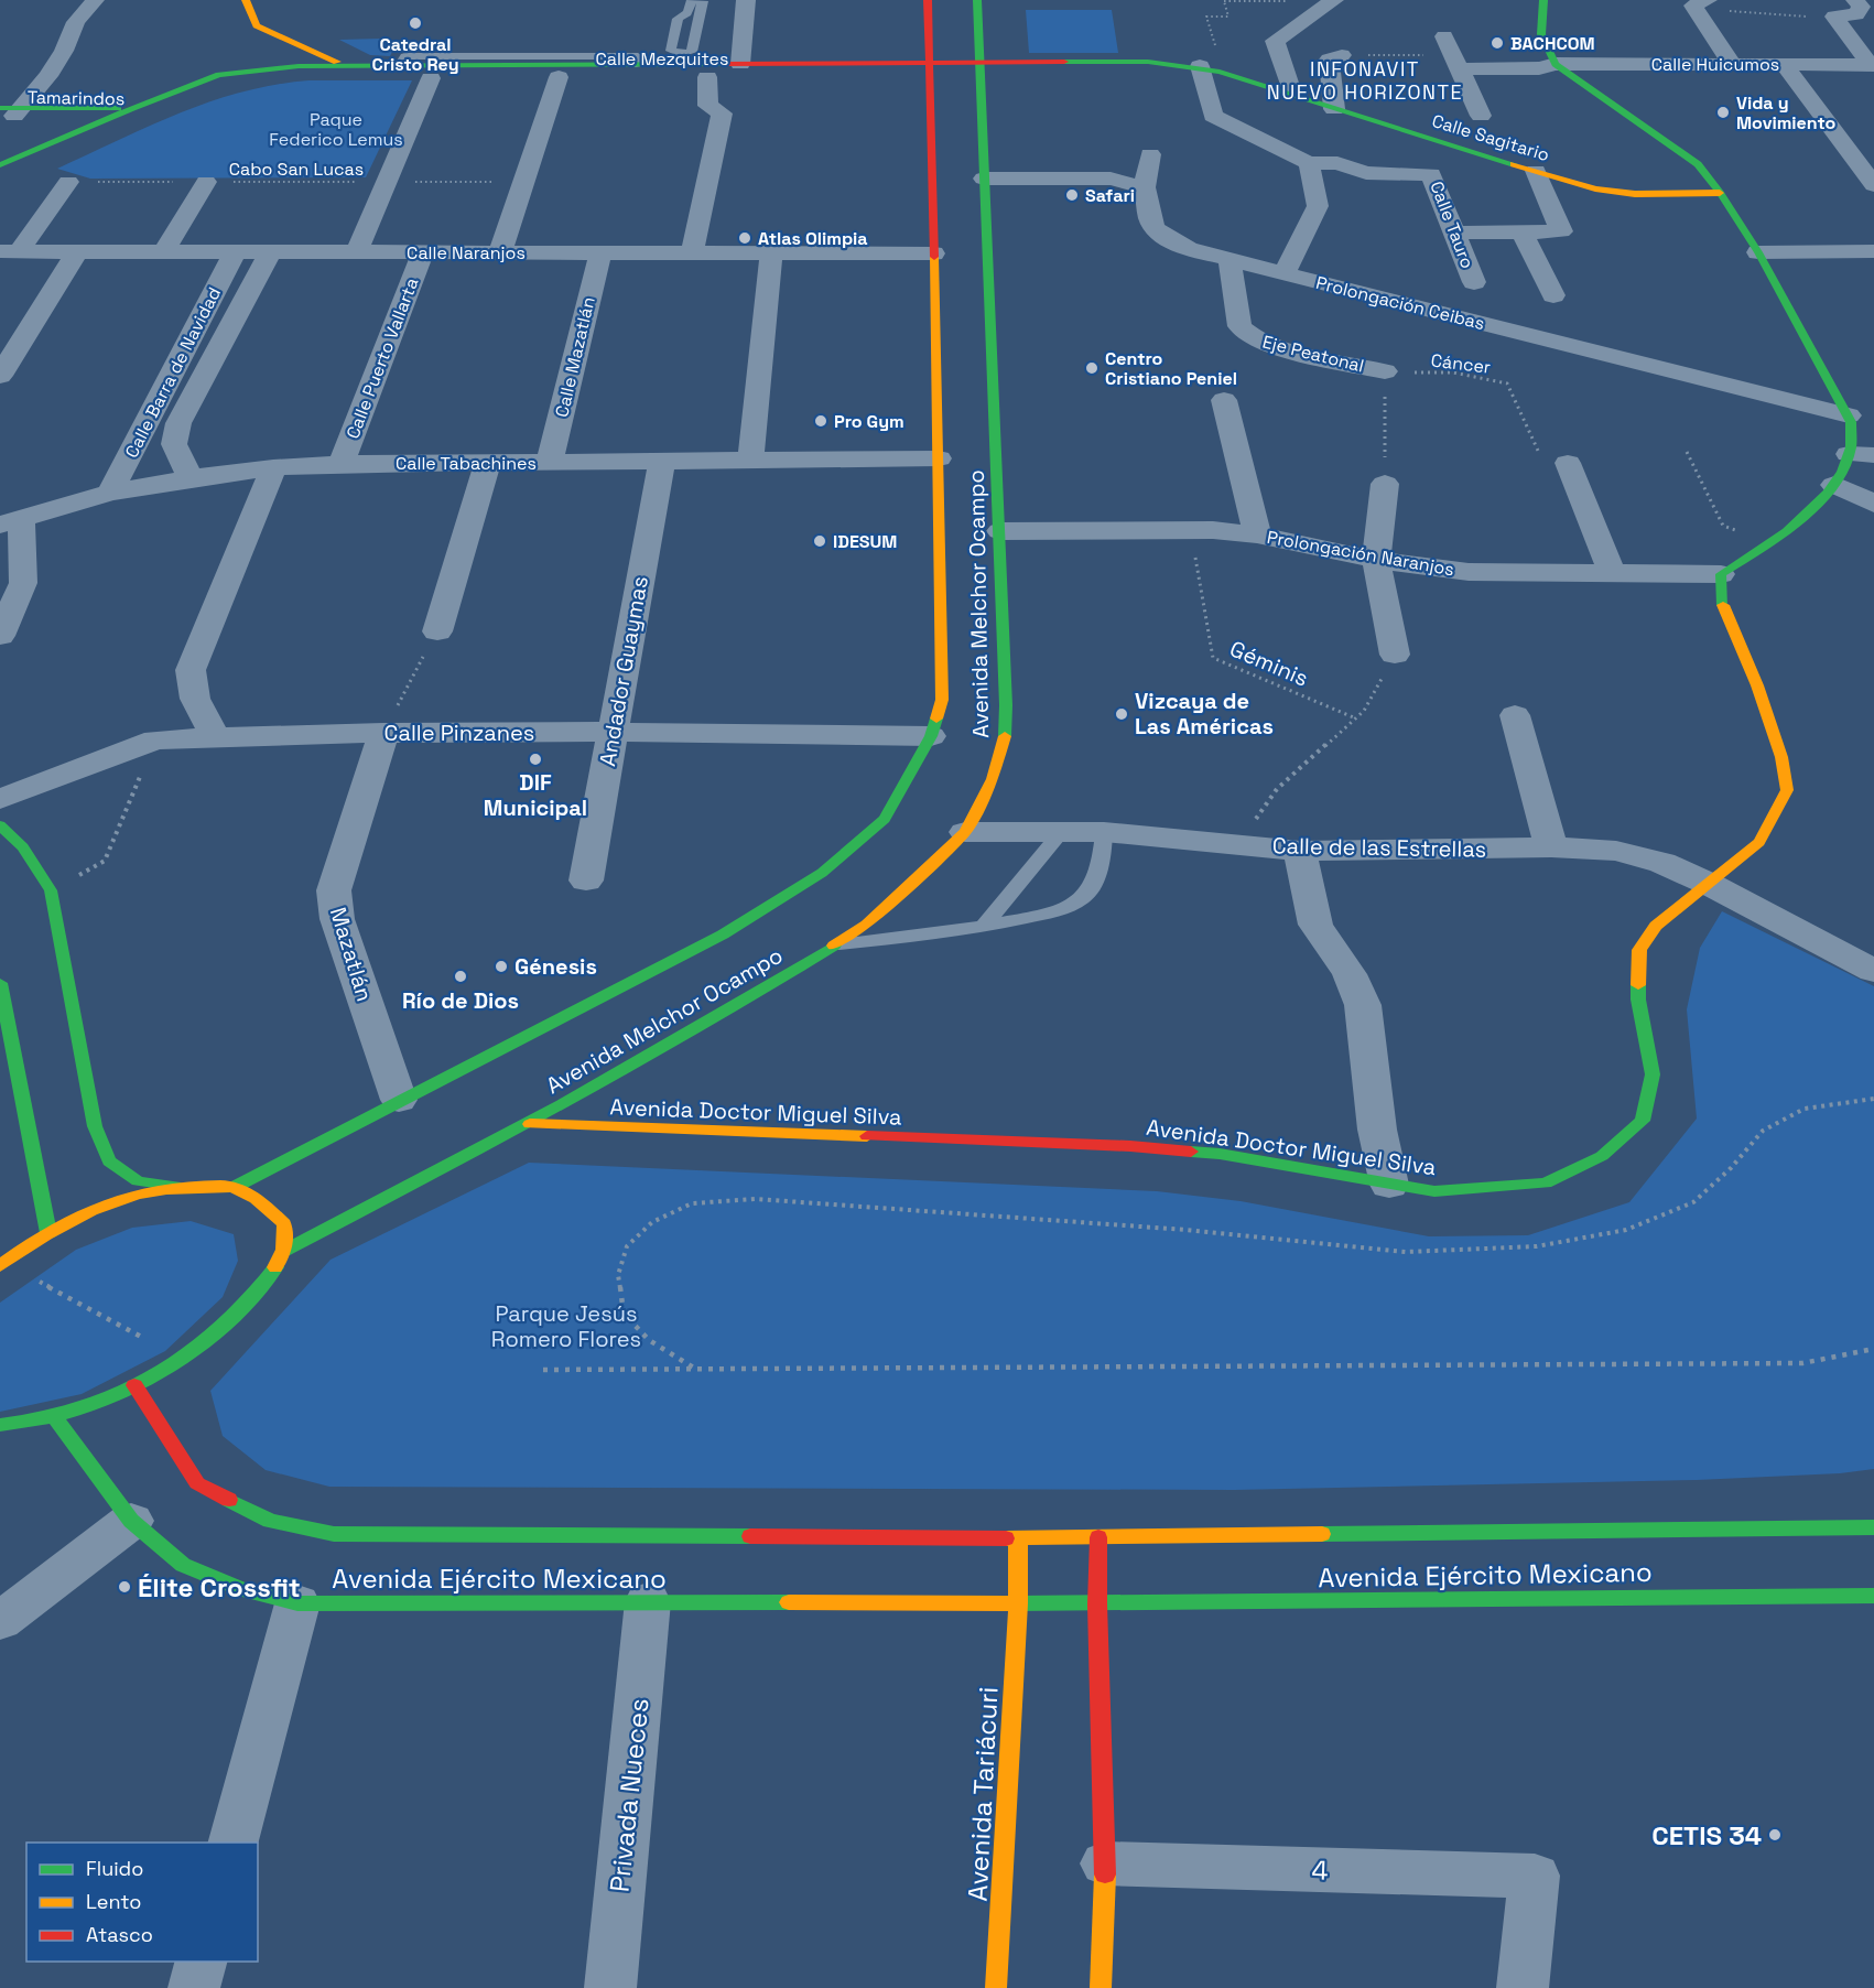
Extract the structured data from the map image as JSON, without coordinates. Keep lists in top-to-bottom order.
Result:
{
  "streets": {
    "street": [
      "Calle Mezquites",
      "Calle Huicumos",
      "Tamarindos",
      "Calle Sagitario",
      "Calle Tauro",
      "Calle Naranjos",
      "Prolongación Ceibas",
      "Eje Peatonal",
      "Calle Mazatlán",
      "Calle Puerto Vallarta",
      "Calle Barra de Navidad",
      "Calle Tabachines",
      "Prolongación Naranjos",
      "Avenida Melchor Ocampo",
      "Andador Guaymas",
      "Calle Pinzanes",
      "Calle de las Estrellas",
      "Mazatlán",
      "Avenida Doctor Miguel Silva",
      "Avenida Ejército Mexicano",
      "Avenida Tariácuri",
      "Privada Nueces",
      "4"
    ],
    "path": ["Cabo San Lucas", "Cáncer", "Géminis"]
  },
  "crossings": [
    ["Calle Mezquites", "Calle Sagitario"],
    ["Calle Mezquites", "Avenida Melchor Ocampo"],
    ["Calle Sagitario", "Avenida Melchor Ocampo"],
    ["Calle Naranjos", "Calle Mazatlán"],
    ["Calle Naranjos", "Calle Puerto Vallarta"],
    ["Calle Naranjos", "Calle Barra de Navidad"],
    ["Calle Naranjos", "Avenida Melchor Ocampo"],
    ["Prolongación Ceibas", "Eje Peatonal"],
    ["Eje Peatonal", "Cáncer"],
    ["Calle Mazatlán", "Calle Tabachines"],
    ["Calle Puerto Vallarta", "Calle Tabachines"],
    ["Calle Barra de Navidad", "Calle Tabachines"],
    ["Calle Tabachines", "Avenida Melchor Ocampo"],
    ["Calle Tabachines", "Andador Guaymas"],
    ["Prolongación Naranjos", "Avenida Melchor Ocampo"],
    ["Prolongación Naranjos", "Géminis"],
    ["Prolongación Naranjos", "Avenida Doctor Miguel Silva"],
    ["Avenida Melchor Ocampo", "Calle Pinzanes"],
    ["Avenida Melchor Ocampo", "Calle de las Estrellas"],
    ["Avenida Melchor Ocampo", "Mazatlán"],
    ["Avenida Melchor Ocampo", "Avenida Doctor Miguel Silva"],
    ["Andador Guaymas", "Calle Pinzanes"],
    ["Calle Pinzanes", "Mazatlán"],
    ["Calle de las Estrellas", "Avenida Doctor Miguel Silva"],
    ["Avenida Ejército Mexicano", "Avenida Tariácuri"],
    ["Avenida Ejército Mexicano", "Privada Nueces"]
  ],
  "districts": ["INFONAVIT NUEVO HORIZONTE"],
  "parks": ["Paque Federico Lemus", "Parque Jesús Romero Flores"],
  "places": [
    "Catedral Cristo Rey",
    "BACHCOM",
    "Vida y Movimiento",
    "Safari",
    "Atlas Olimpia",
    "Centro Cristiano Peniel",
    "Pro Gym",
    "IDESUM",
    "Vizcaya de Las Américas",
    "DIF Municipal",
    "Génesis",
    "Río de Dios",
    "Élite Crossfit",
    "CETIS 34"
  ],
  "legend": ["Fluido", "Lento", "Atasco"]
}
